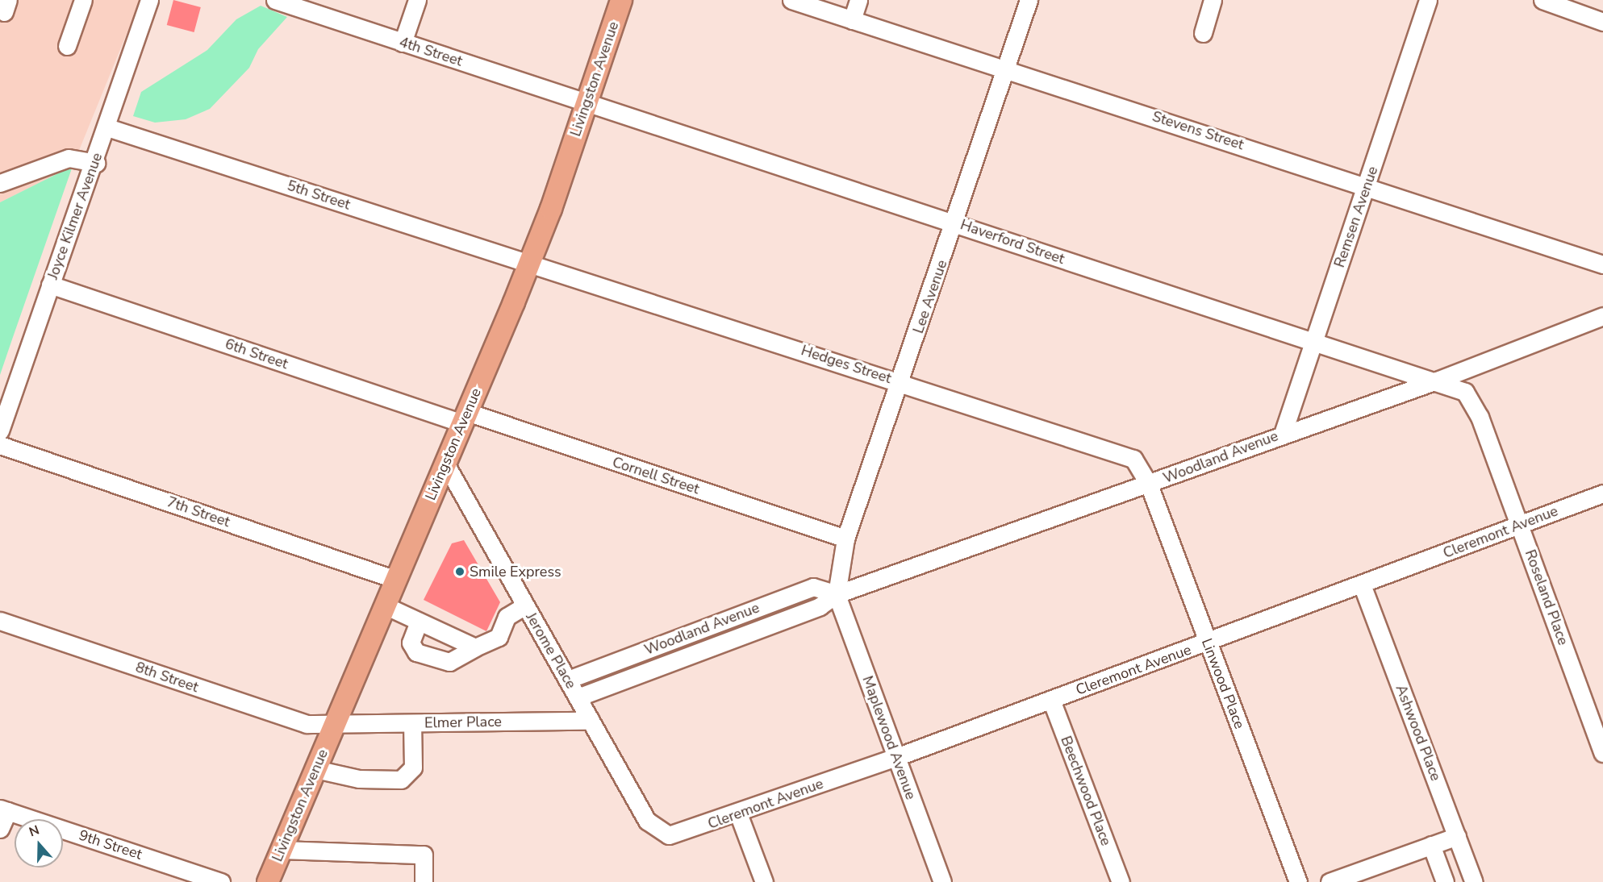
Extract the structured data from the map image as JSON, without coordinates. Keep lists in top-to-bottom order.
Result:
{
  "streets": {
    "main road": ["Livingston Avenue"],
    "street": [
      "4th Street",
      "Stevens Street",
      "5th Street",
      "Joyce Kilmer Avenue",
      "Remsen Avenue",
      "Haverford Street",
      "Lee Avenue",
      "6th Street",
      "Hedges Street",
      "Woodland Avenue",
      "Cornell Street",
      "7th Street",
      "Cleremont Avenue",
      "Roseland Place",
      "Jerome Place",
      "8th Street",
      "Linwood Place",
      "Elmer Place",
      "Ashwood Place",
      "Maplewood Avenue",
      "Beechwood Place",
      "9th Street"
    ]
  },
  "crossings": [
    ["4th Street", "Livingston Avenue"],
    ["4th Street", "Haverford Street"],
    ["Livingston Avenue", "5th Street"],
    ["Livingston Avenue", "Haverford Street"],
    ["Livingston Avenue", "6th Street"],
    ["Livingston Avenue", "Hedges Street"],
    ["Livingston Avenue", "Cornell Street"],
    ["Livingston Avenue", "7th Street"],
    ["Livingston Avenue", "Jerome Place"],
    ["Livingston Avenue", "8th Street"],
    ["Livingston Avenue", "Elmer Place"],
    ["Stevens Street", "Remsen Avenue"],
    ["Stevens Street", "Lee Avenue"],
    ["5th Street", "Joyce Kilmer Avenue"],
    ["5th Street", "Hedges Street"],
    ["Joyce Kilmer Avenue", "6th Street"],
    ["Remsen Avenue", "Haverford Street"],
    ["Remsen Avenue", "Woodland Avenue"],
    ["Haverford Street", "Lee Avenue"],
    ["Haverford Street", "Woodland Avenue"],
    ["Haverford Street", "Roseland Place"],
    ["Lee Avenue", "Hedges Street"],
    ["Lee Avenue", "Woodland Avenue"],
    ["Lee Avenue", "Cornell Street"],
    ["Lee Avenue", "Maplewood Avenue"],
    ["6th Street", "Cornell Street"],
    ["Hedges Street", "Woodland Avenue"],
    ["Hedges Street", "Linwood Place"],
    ["Woodland Avenue", "Roseland Place"],
    ["Woodland Avenue", "Jerome Place"],
    ["Woodland Avenue", "Linwood Place"],
    ["Woodland Avenue", "Maplewood Avenue"],
    ["Cleremont Avenue", "Roseland Place"],
    ["Cleremont Avenue", "Jerome Place"],
    ["Cleremont Avenue", "Linwood Place"],
    ["Cleremont Avenue", "Ashwood Place"],
    ["Cleremont Avenue", "Maplewood Avenue"],
    ["Cleremont Avenue", "Beechwood Place"],
    ["Jerome Place", "Elmer Place"],
    ["8th Street", "Elmer Place"]
  ],
  "places": ["Smile Express"],
  "north": "top"
}
